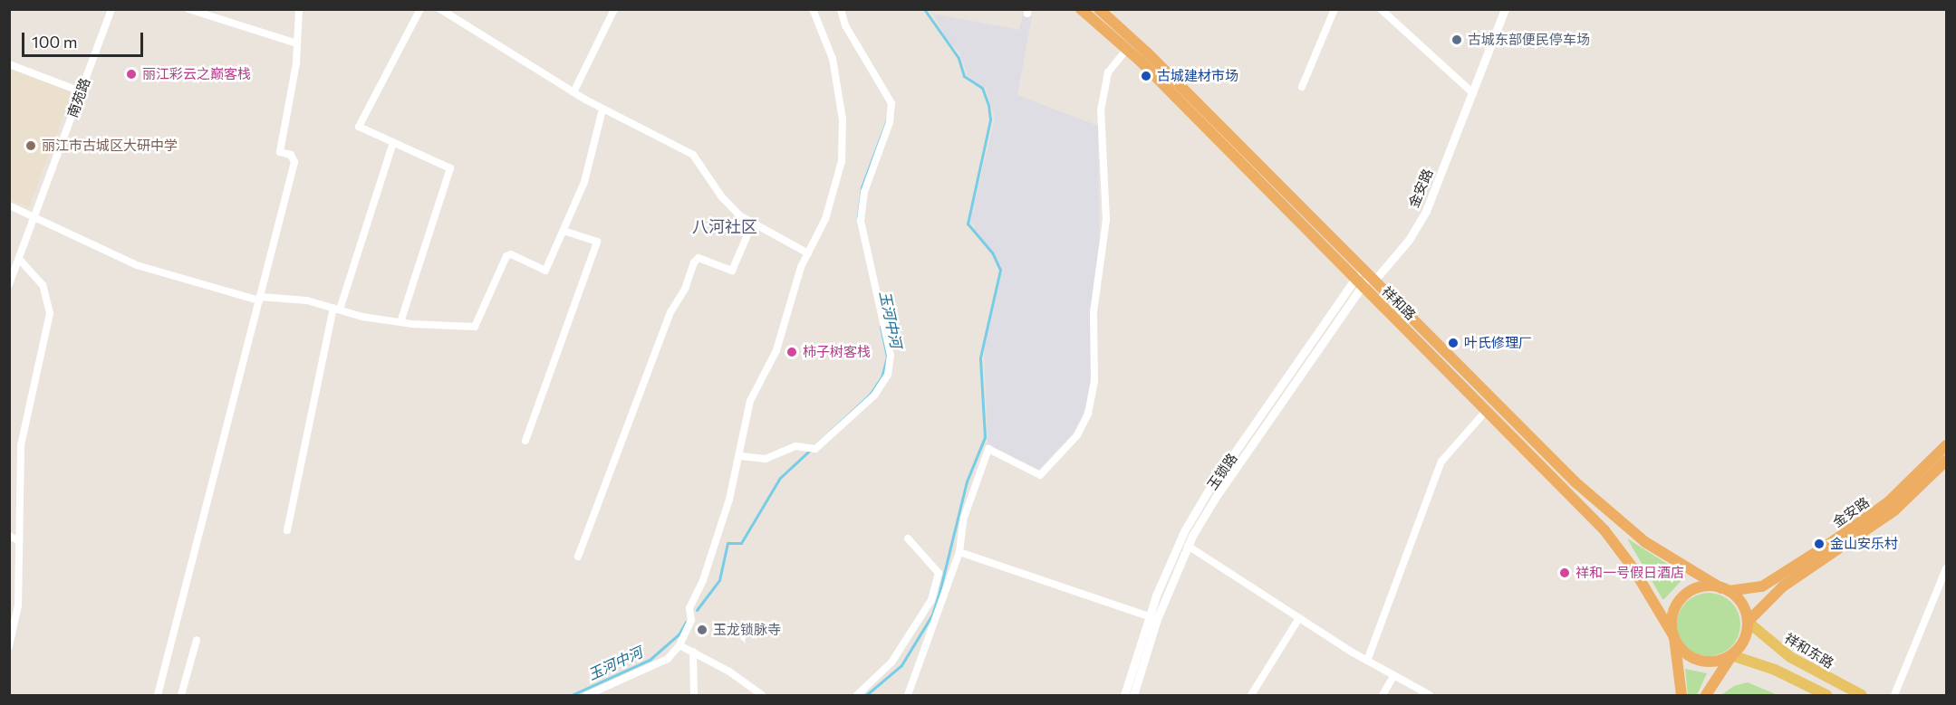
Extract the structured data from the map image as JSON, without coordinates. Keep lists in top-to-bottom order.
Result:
{
  "streets": {
    "highway": ["金安路", "祥和路"],
    "main road": ["祥和东路"],
    "street": ["南苑路", "玉锁路"]
  },
  "crossings": [
    ["金安路", "祥和路"],
    ["金安路", "玉锁路"],
    ["金安路", "祥和东路"],
    ["祥和路", "玉锁路"],
    ["祥和路", "祥和东路"]
  ],
  "districts": ["八河社区"],
  "water": ["玉河中河"],
  "places": [
    "古城东部便民停车场",
    "丽江彩云之巅客栈",
    "古城建材市场",
    "丽江市古城区大研中学",
    "叶氏修理厂",
    "柿子树客栈",
    "金山安乐村",
    "祥和一号假日酒店",
    "玉龙锁脉寺"
  ],
  "scale_bar": "100 m"
}
